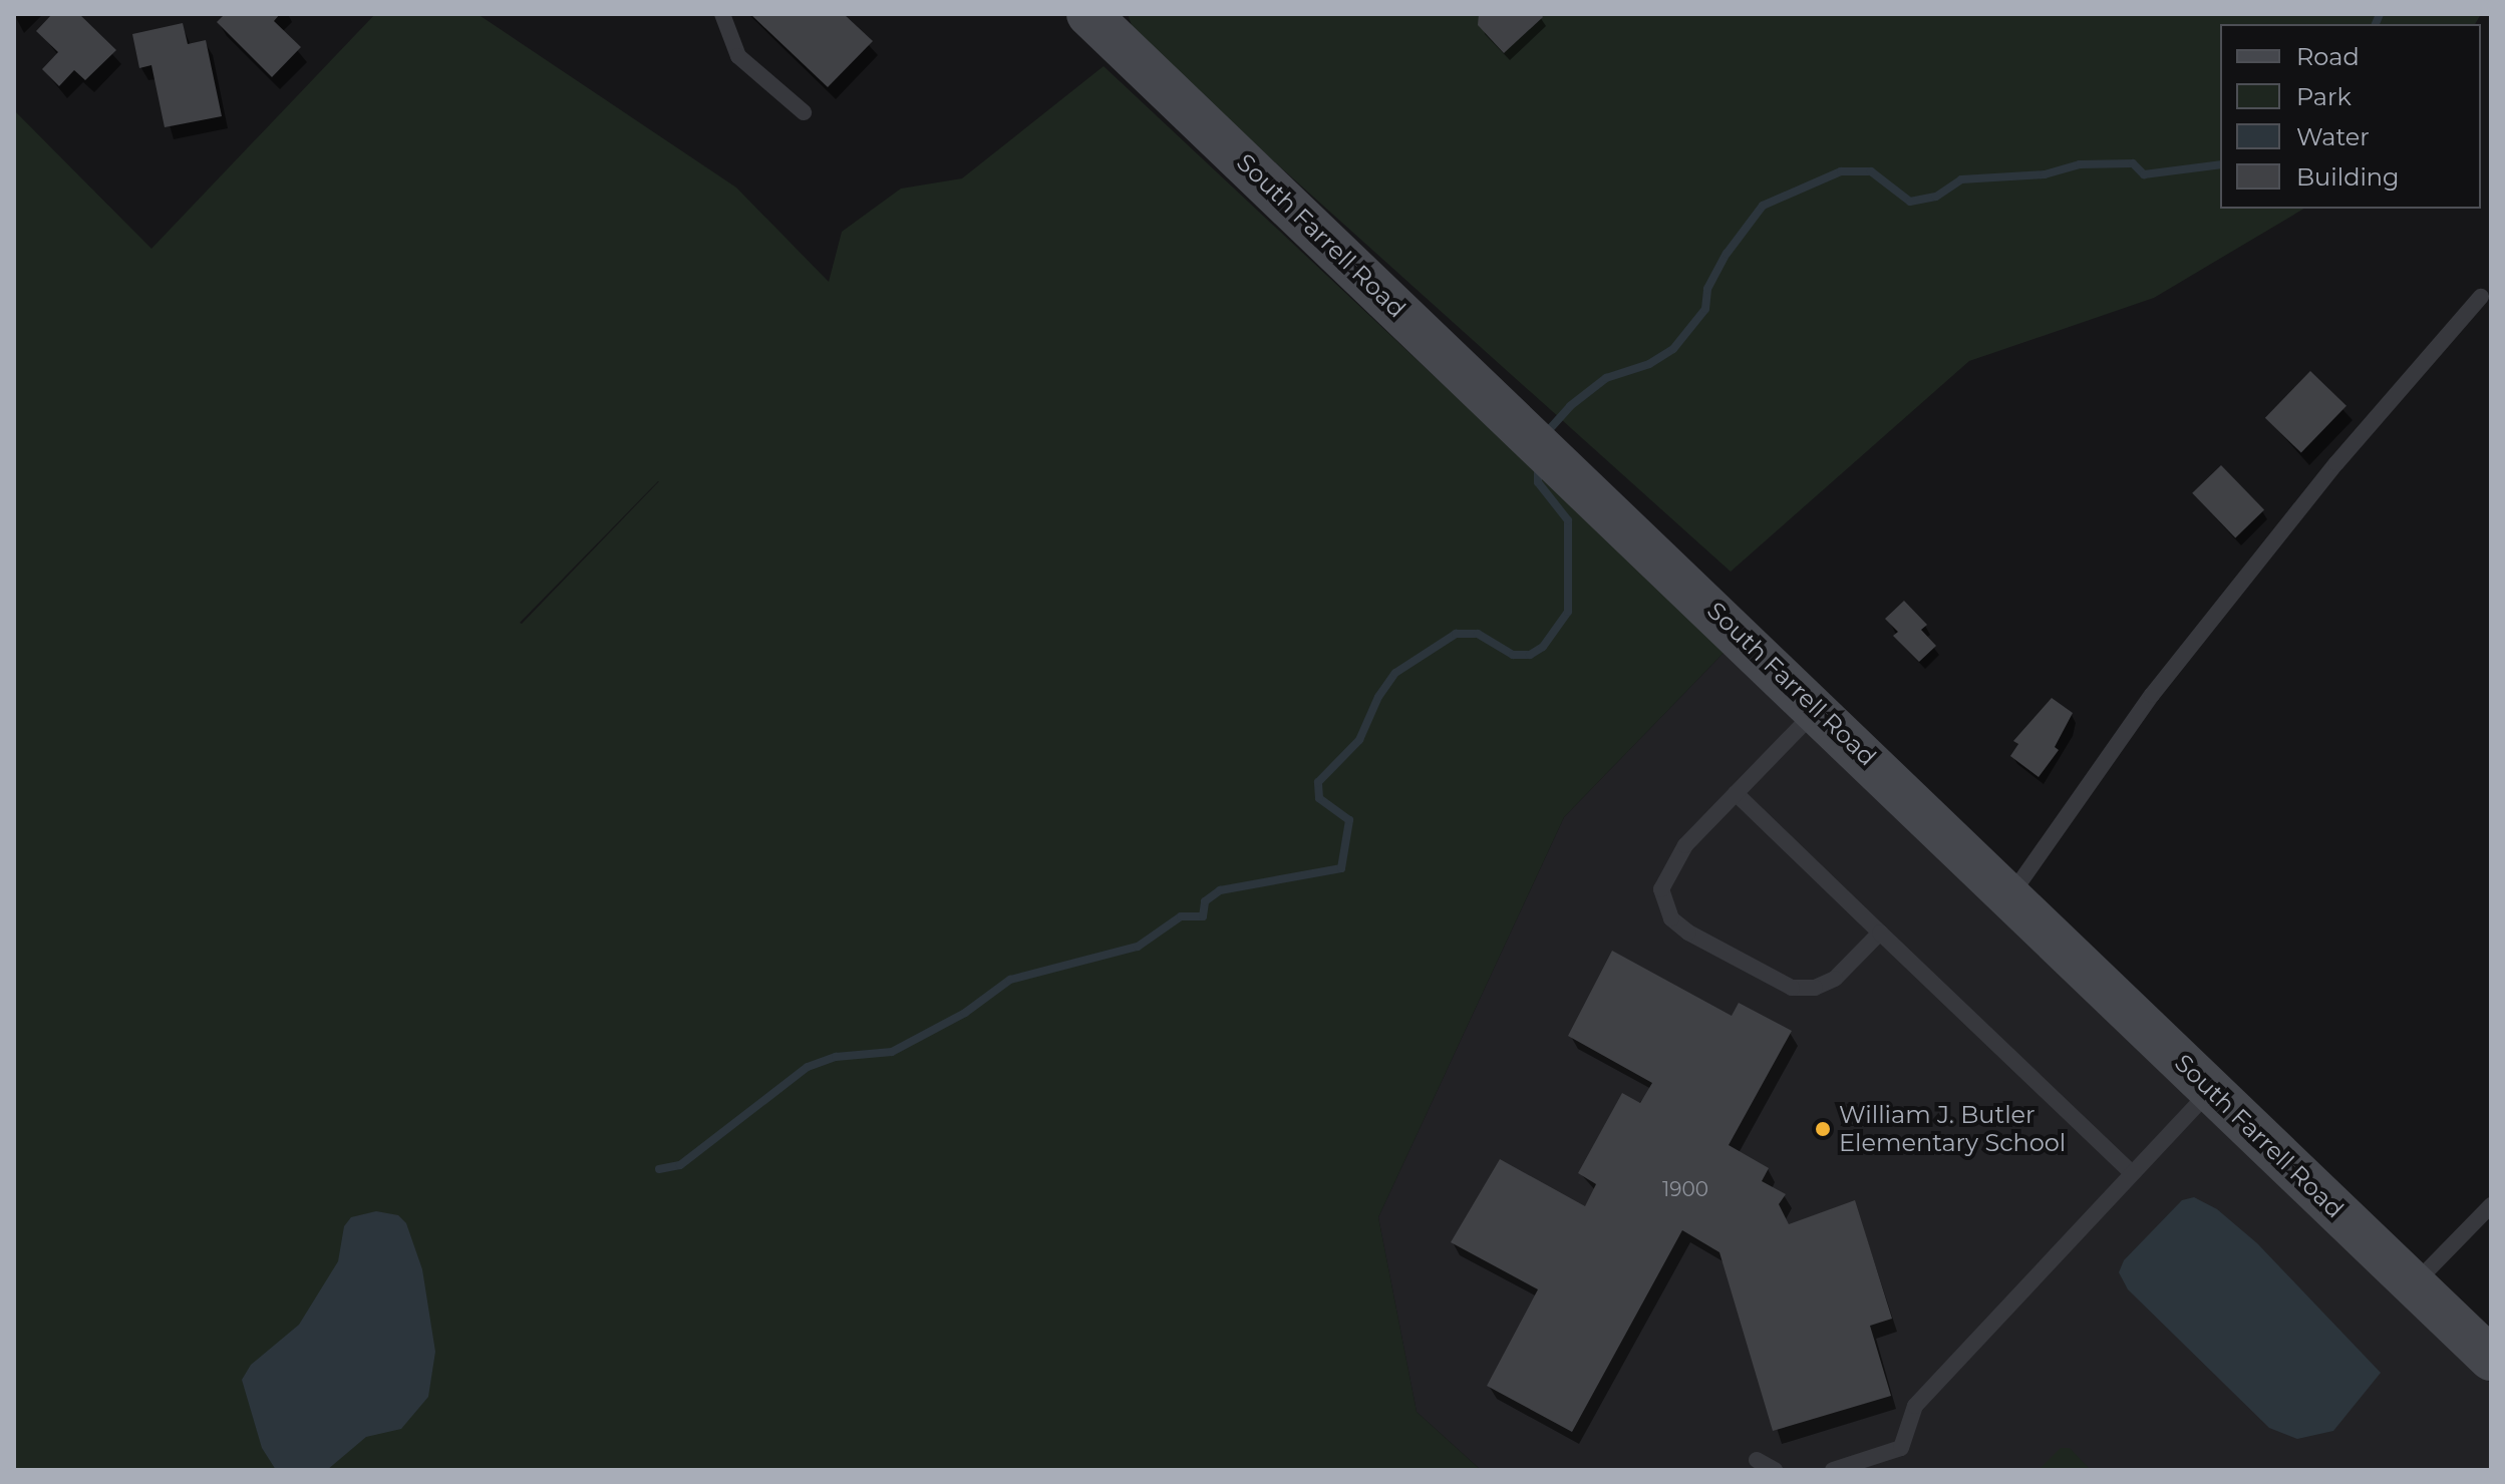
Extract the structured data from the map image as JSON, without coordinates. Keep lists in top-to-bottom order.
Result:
{
  "streets": {
    "street": ["South Farrell Road"]
  },
  "places": ["William J. Butler Elementary School"],
  "house_numbers": ["1900"],
  "legend": [
    "Road",
    "Park",
    "Water",
    "Building"
  ]
}
